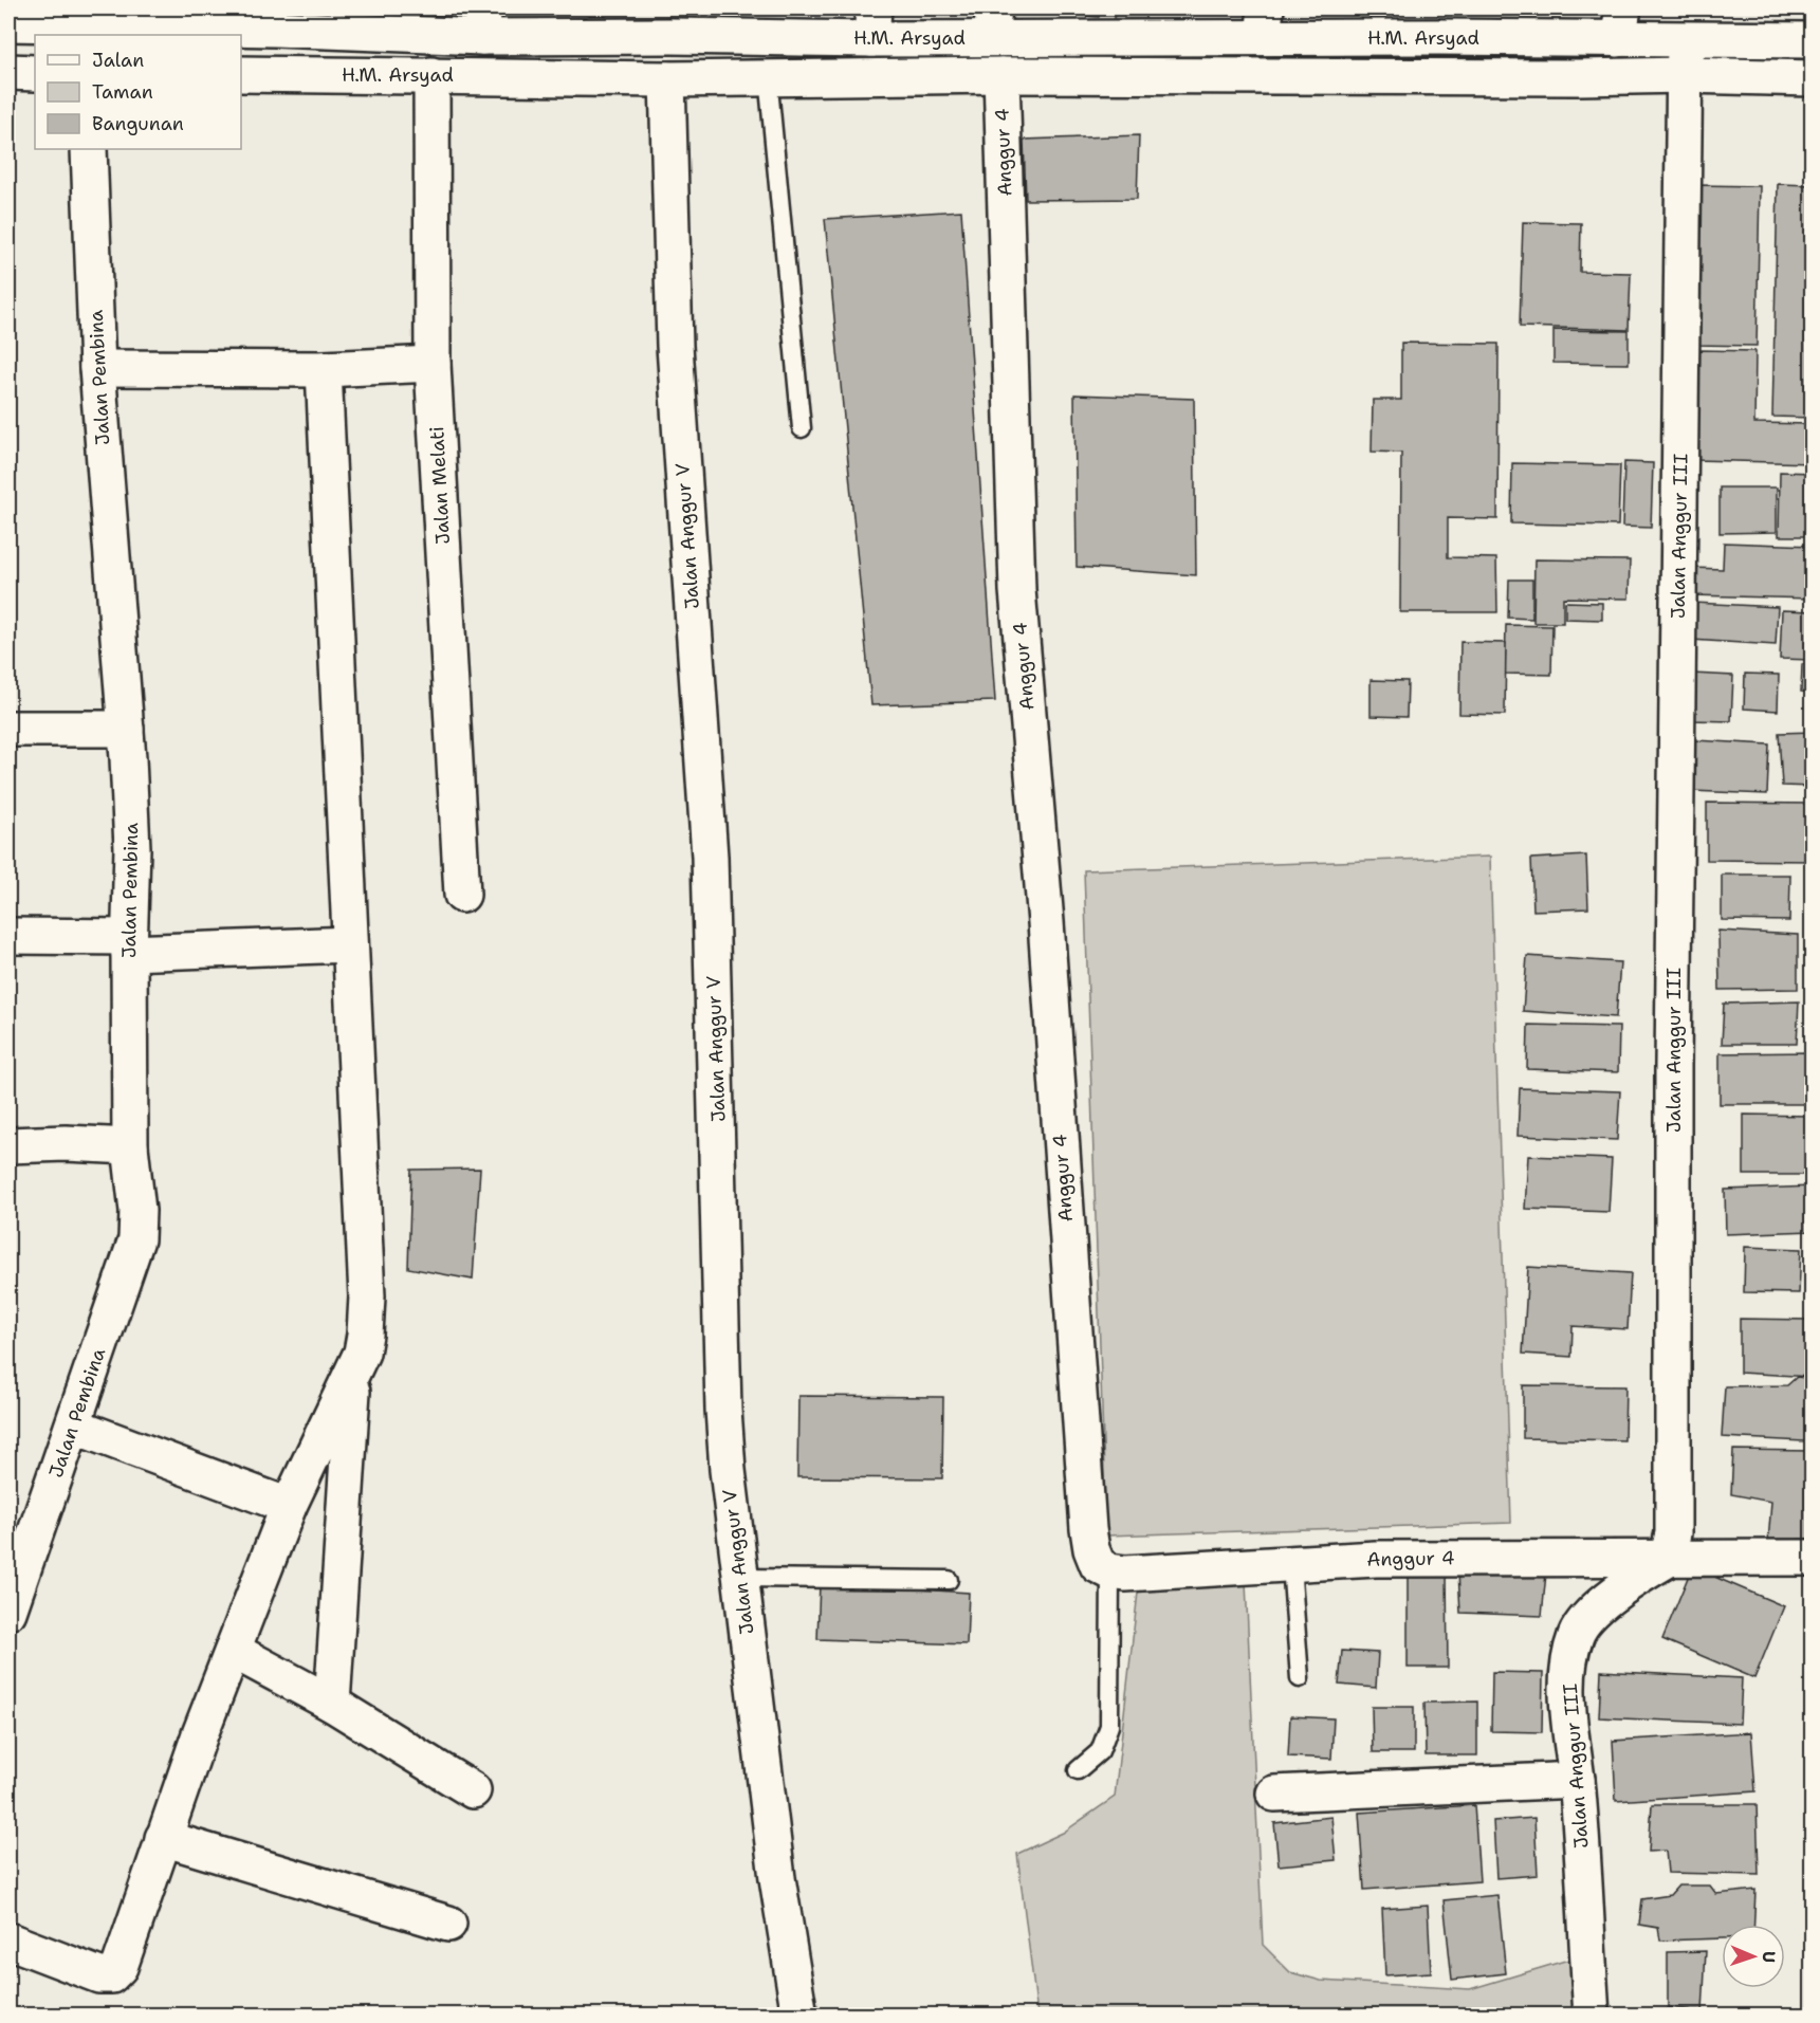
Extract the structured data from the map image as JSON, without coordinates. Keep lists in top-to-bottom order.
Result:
{
  "streets": {
    "street": [
      "H.M. Arsyad",
      "Anggur 4",
      "Jalan Pembina",
      "Jalan Melati",
      "Jalan Anggur V",
      "Jalan Anggur III"
    ]
  },
  "crossings": [
    ["H.M. Arsyad", "Anggur 4"],
    ["H.M. Arsyad", "Jalan Melati"],
    ["H.M. Arsyad", "Jalan Anggur V"],
    ["H.M. Arsyad", "Jalan Anggur III"],
    ["Anggur 4", "Jalan Anggur III"]
  ],
  "legend": ["Jalan", "Taman", "Bangunan"],
  "north": "right"
}
